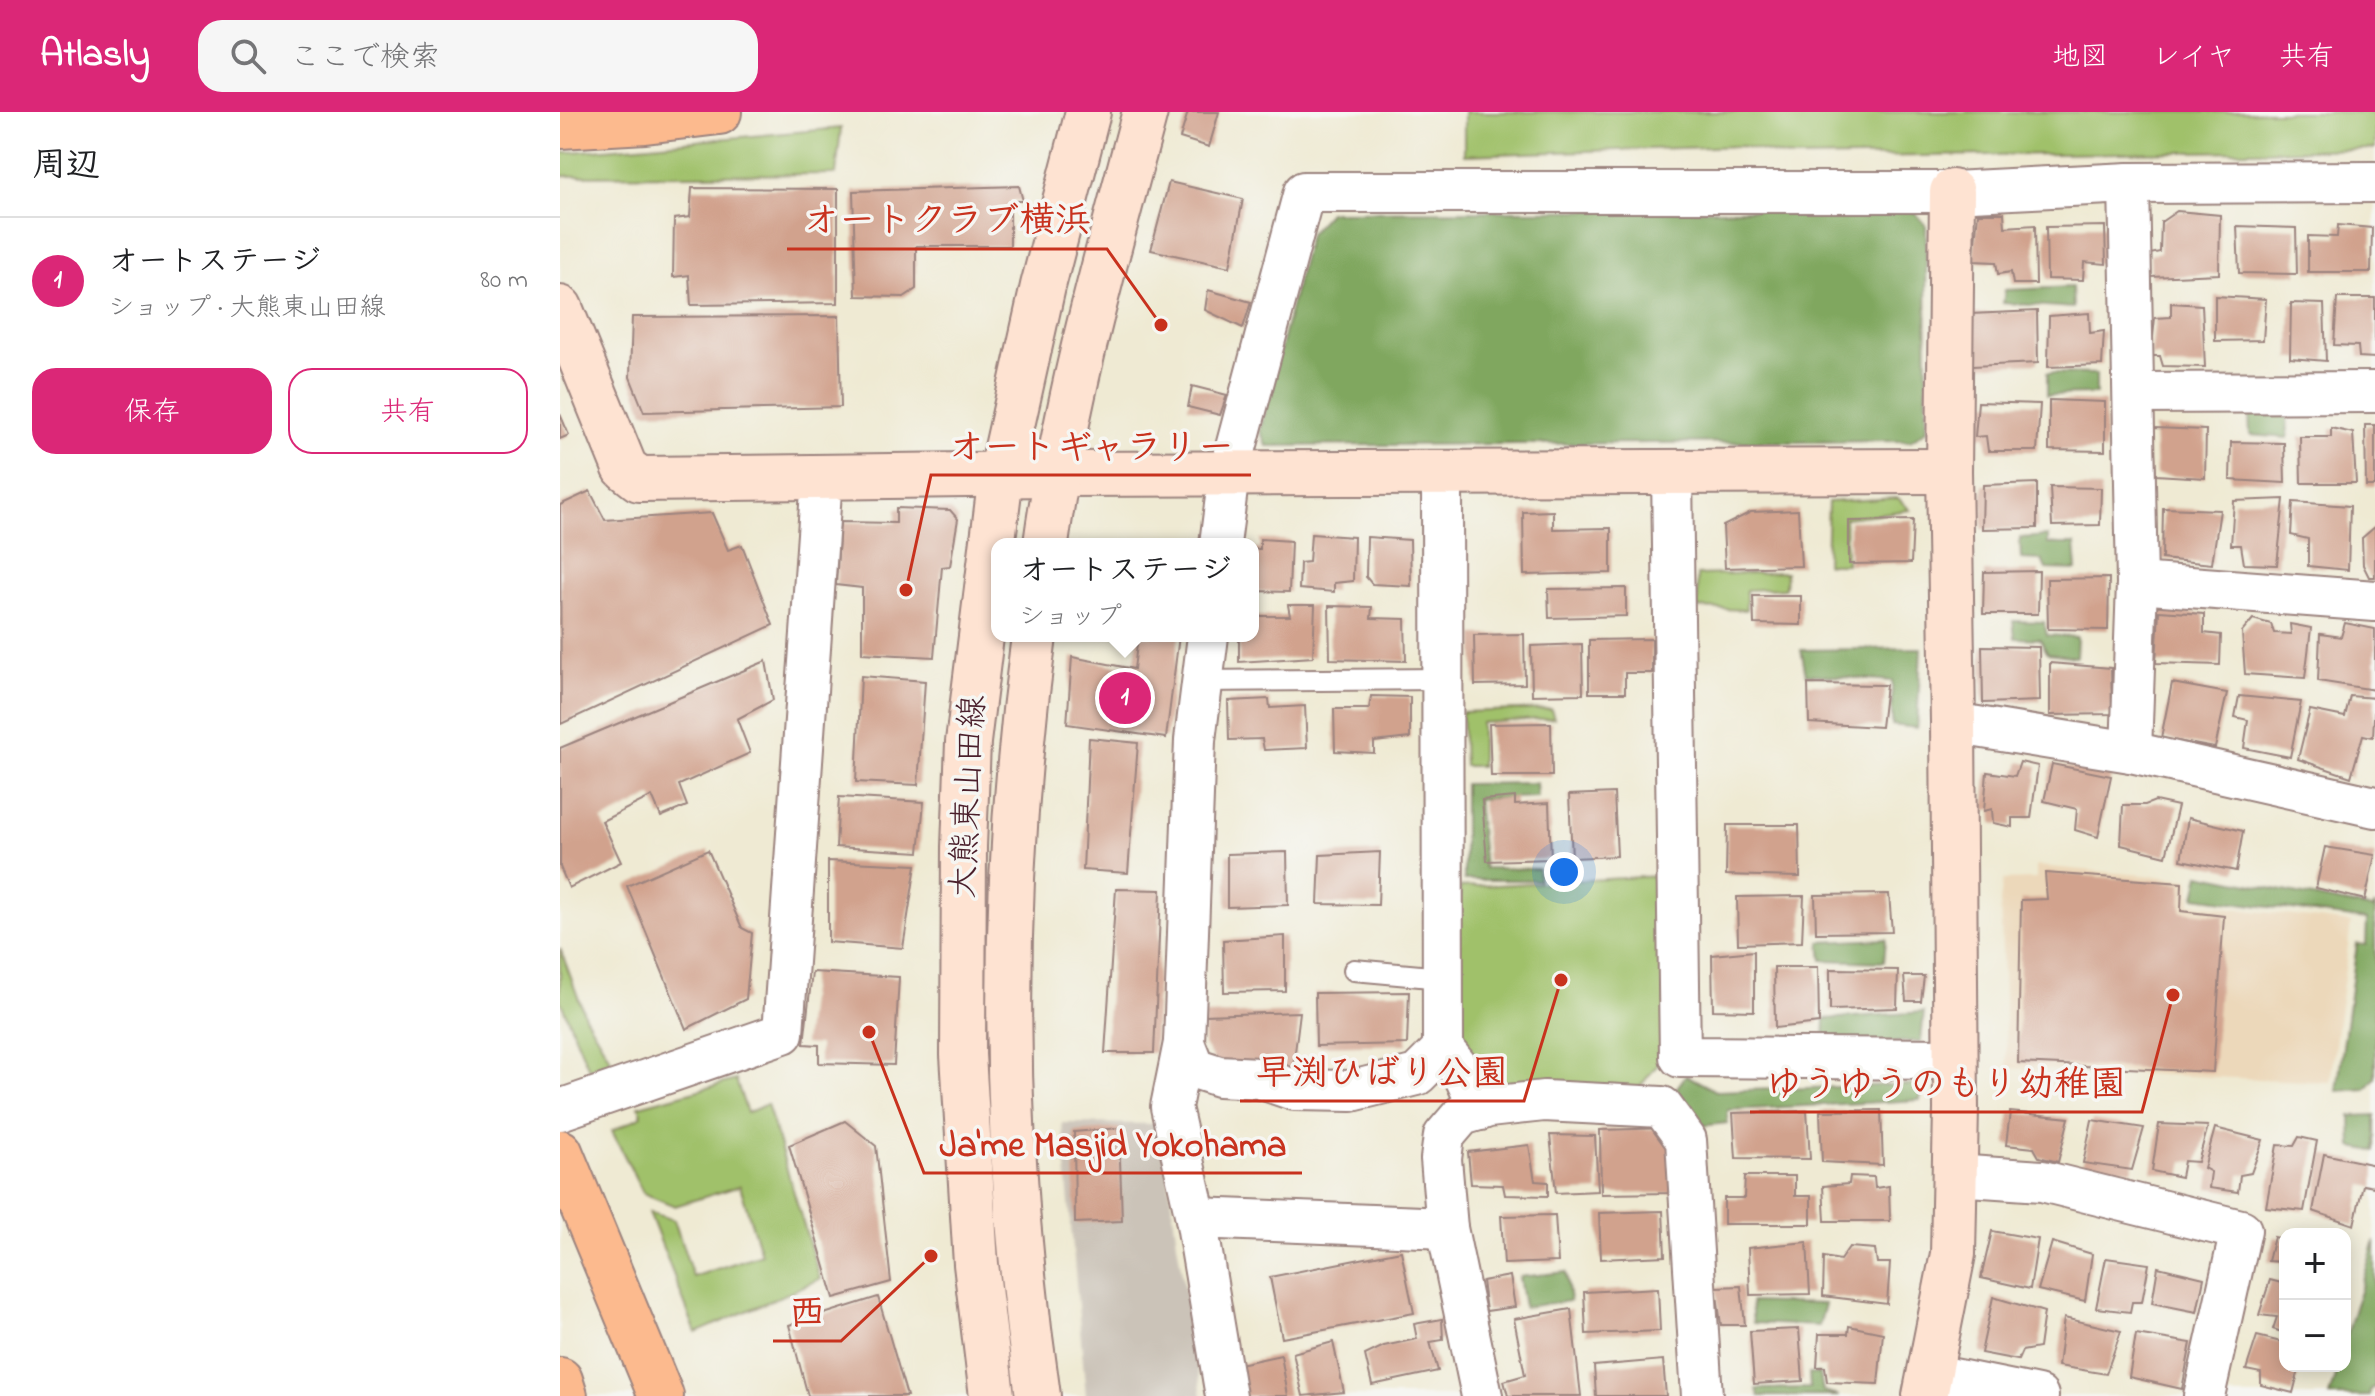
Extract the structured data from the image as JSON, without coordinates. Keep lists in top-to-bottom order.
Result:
{
  "streets": {
    "street": ["大熊東山田線"]
  },
  "places": [
    "オートクラブ横浜",
    "オートギャラリー",
    "早渕ひばり公園",
    "ゆうゆうのもり幼稚園",
    "Ja'me Masjid Yokohama",
    "西"
  ],
  "page": {
    "header": "Atlasly",
    "search": "ここで検索",
    "nav": ["地図", "レイヤ", "共有"],
    "heading": "周辺",
    "list": [
      {
        "mark": "1",
        "name": "オートステージ",
        "note": "ショップ · 大熊東山田線",
        "value": "80 m"
      }
    ],
    "buttons": ["保存", "共有"],
    "popup": ["オートステージ", "ショップ"],
    "pins": "1",
    "map_buttons": ["+", "−"]
  }
}
